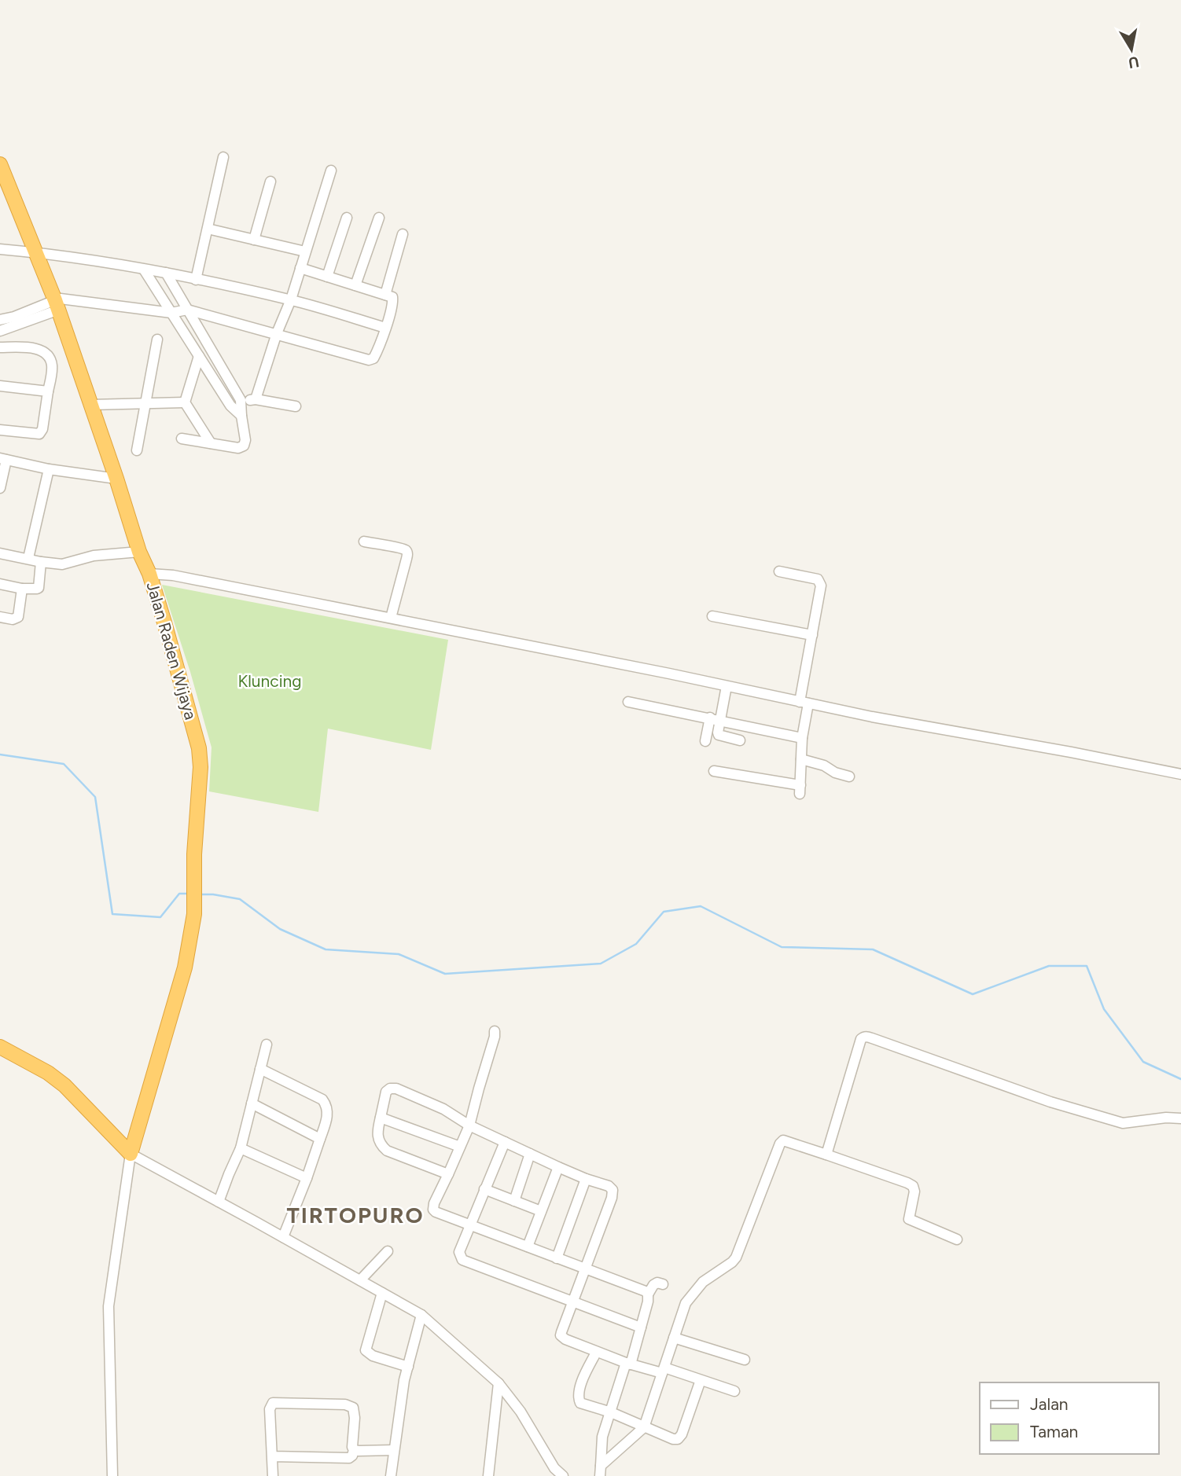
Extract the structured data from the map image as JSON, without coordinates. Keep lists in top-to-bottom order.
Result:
{
  "streets": {
    "highway": ["Jalan Raden Wijaya"]
  },
  "districts": ["TIRTOPURO"],
  "parks": ["Kluncing"],
  "legend": ["Jalan", "Taman"],
  "north": "bottom"
}
